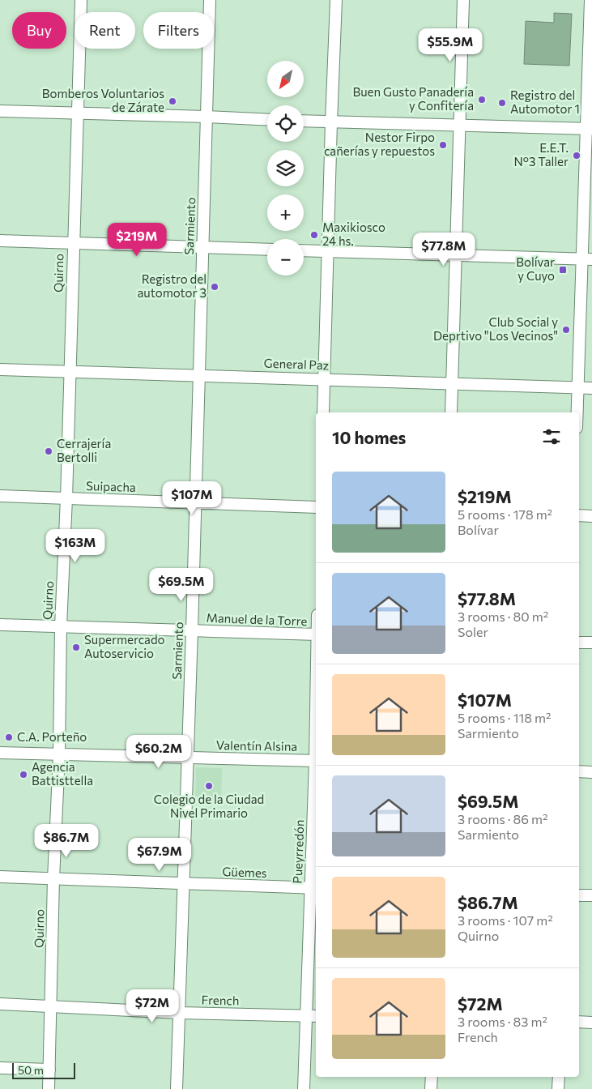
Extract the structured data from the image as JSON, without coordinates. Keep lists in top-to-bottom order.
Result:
{
  "streets": {
    "street": [
      "Sarmiento",
      "Quirno",
      "General Paz",
      "Suipacha",
      "Manuel de la Torre",
      "Valentín Alsina",
      "Pueyrredón",
      "Güemes",
      "French"
    ]
  },
  "crossings": [
    ["Sarmiento", "General Paz"],
    ["Sarmiento", "Suipacha"],
    ["Sarmiento", "Manuel de la Torre"],
    ["Sarmiento", "Valentín Alsina"],
    ["Sarmiento", "Güemes"],
    ["Sarmiento", "French"],
    ["Quirno", "General Paz"],
    ["Quirno", "Suipacha"],
    ["Quirno", "Manuel de la Torre"],
    ["Quirno", "Valentín Alsina"],
    ["Quirno", "Güemes"],
    ["Quirno", "French"],
    ["Pueyrredón", "Güemes"],
    ["Pueyrredón", "French"]
  ],
  "places": {
    "other": [
      "Buen Gusto Panadería y Confitería",
      "Bomberos Voluntarios de Zárate",
      "Registro del Automotor 1",
      "Nestor Firpo cañerías y repuestos",
      "E.E.T. N°3 Taller",
      "Maxikiosco 24 hs.",
      "Registro del automotor 3",
      "Club Social y Deprtivo \"Los Vecinos\"",
      "Cerrajería Bertolli",
      "Supermercado Autoservicio",
      "C.A. Porteño",
      "Agencia Battisttella",
      "Colegio de la Ciudad Nivel Primario"
    ],
    "transit": ["Bolívar y Cuyo"]
  },
  "scale_bar": "50 m",
  "north": "bottom left",
  "page": {
    "chip": ["Buy", "Rent", "Filters"],
    "price": [
      "$55.9M",
      "$219M",
      "$77.8M",
      "$107M",
      "$163M",
      "$69.5M",
      "$60.2M",
      "$86.7M",
      "$67.9M",
      "$72M"
    ],
    "map_buttons": ["+", "−"],
    "heading": "10 homes",
    "list": [
      {
        "name": "$219M",
        "note": "5 rooms · 178 m² · Bolívar"
      },
      {
        "name": "$77.8M",
        "note": "3 rooms · 80 m² · Soler"
      },
      {
        "name": "$107M",
        "note": "5 rooms · 118 m² · Sarmiento"
      },
      {
        "name": "$69.5M",
        "note": "3 rooms · 86 m² · Sarmiento"
      },
      {
        "name": "$86.7M",
        "note": "3 rooms · 107 m² · Quirno"
      },
      {
        "name": "$72M",
        "note": "3 rooms · 83 m² · French"
      }
    ],
    "scale": "50 m"
  }
}
